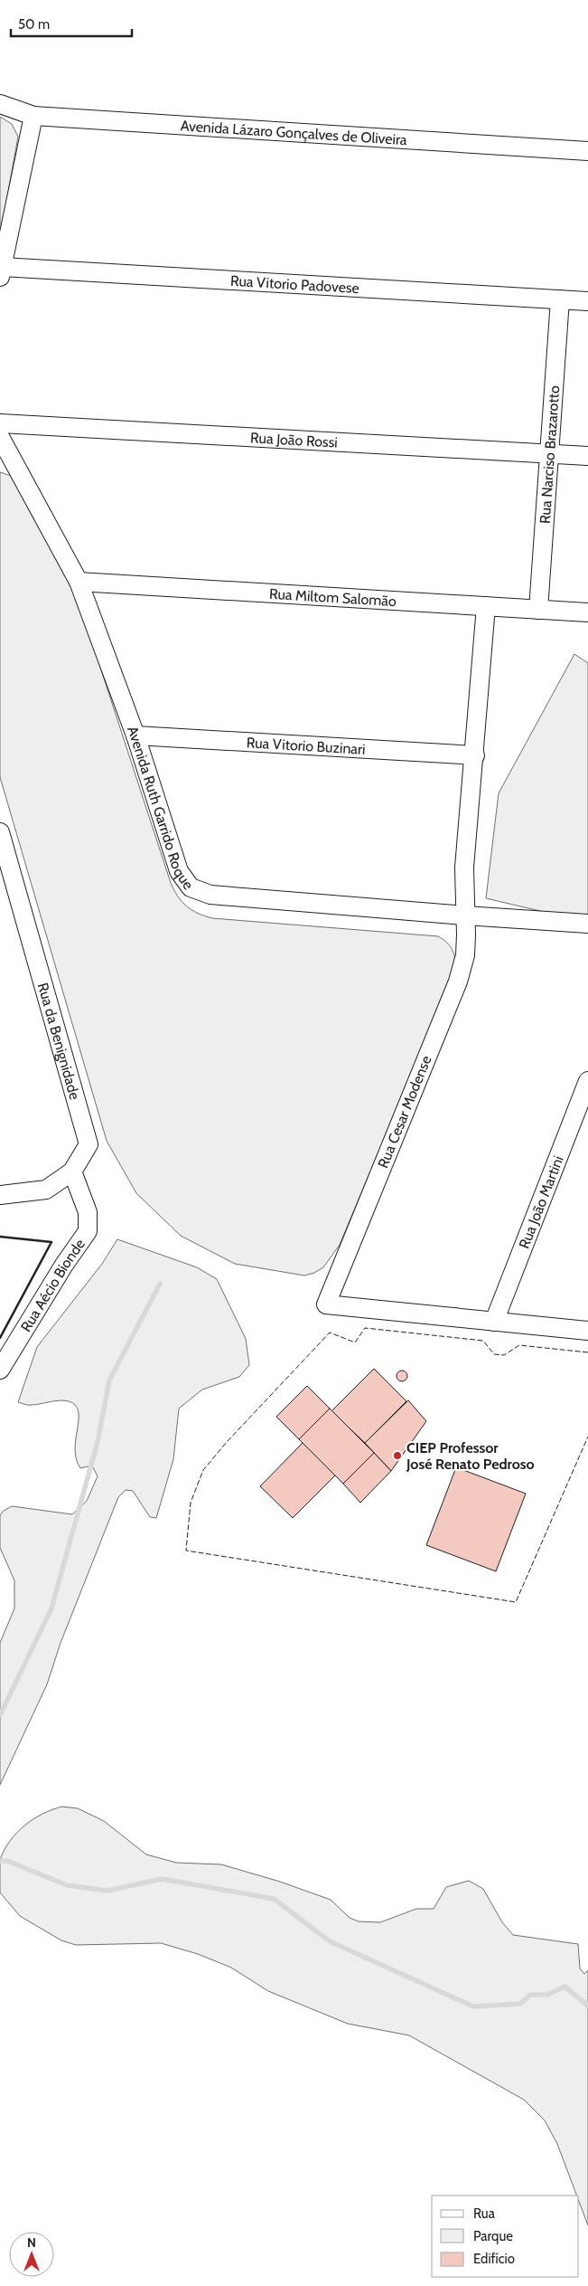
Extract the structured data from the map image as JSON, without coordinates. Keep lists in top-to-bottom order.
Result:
{
  "streets": {
    "street": [
      "Avenida Lázaro Gonçalves de Oliveira",
      "Rua Vitorio Padovese",
      "Rua João Rossi",
      "Rua Narciso Brazarotto",
      "Rua Miltom Salomão",
      "Rua Vitorio Buzinari",
      "Avenida Ruth Garrido Roque",
      "Rua da Benignidade",
      "Rua Cesar Modense",
      "Rua João Martini",
      "Rua Aécio Bionde"
    ]
  },
  "crossings": [
    ["Rua Vitorio Padovese", "Rua Narciso Brazarotto"],
    ["Rua João Rossi", "Rua Narciso Brazarotto"],
    ["Rua Narciso Brazarotto", "Rua Miltom Salomão"],
    ["Rua Miltom Salomão", "Avenida Ruth Garrido Roque"],
    ["Rua Miltom Salomão", "Rua Cesar Modense"],
    ["Rua Vitorio Buzinari", "Avenida Ruth Garrido Roque"],
    ["Rua Vitorio Buzinari", "Rua Cesar Modense"],
    ["Avenida Ruth Garrido Roque", "Rua Cesar Modense"],
    ["Rua da Benignidade", "Rua Aécio Bionde"],
    ["Rua Cesar Modense", "Rua João Martini"]
  ],
  "places": ["CIEP Professor José Renato Pedroso"],
  "legend": ["Rua", "Parque", "Edifício"],
  "scale_bar": "50 m",
  "north": "top"
}
